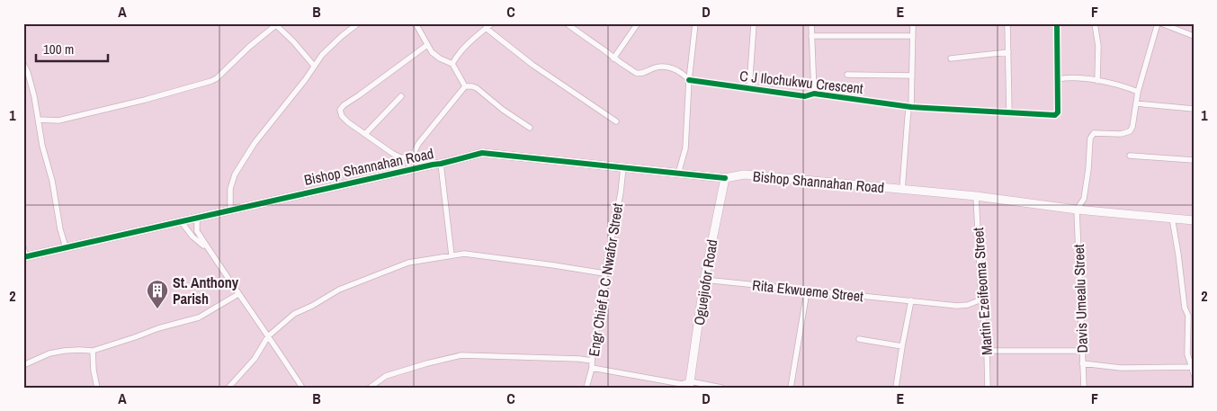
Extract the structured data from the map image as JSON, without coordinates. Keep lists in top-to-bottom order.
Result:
{
  "streets": {
    "street": [
      "C J Ilochukwu Crescent",
      "Bishop Shannahan Road",
      "Engr Chief B C Nwafor Street",
      "Oguejiofor Road",
      "Rita Ekwueme Street",
      "Martin Ezeifeoma Street",
      "Davis Umealu Street"
    ]
  },
  "crossings": [
    ["Bishop Shannahan Road", "Engr Chief B C Nwafor Street"],
    ["Bishop Shannahan Road", "Oguejiofor Road"],
    ["Bishop Shannahan Road", "Martin Ezeifeoma Street"],
    ["Bishop Shannahan Road", "Davis Umealu Street"],
    ["Oguejiofor Road", "Rita Ekwueme Street"],
    ["Rita Ekwueme Street", "Martin Ezeifeoma Street"]
  ],
  "places": {
    "building": ["St. Anthony Parish"]
  },
  "scale_bar": "100 m",
  "grid": {
    "columns": [
      "A",
      "B",
      "C",
      "D",
      "E",
      "F"
    ],
    "rows": ["1", "2"]
  }
}
